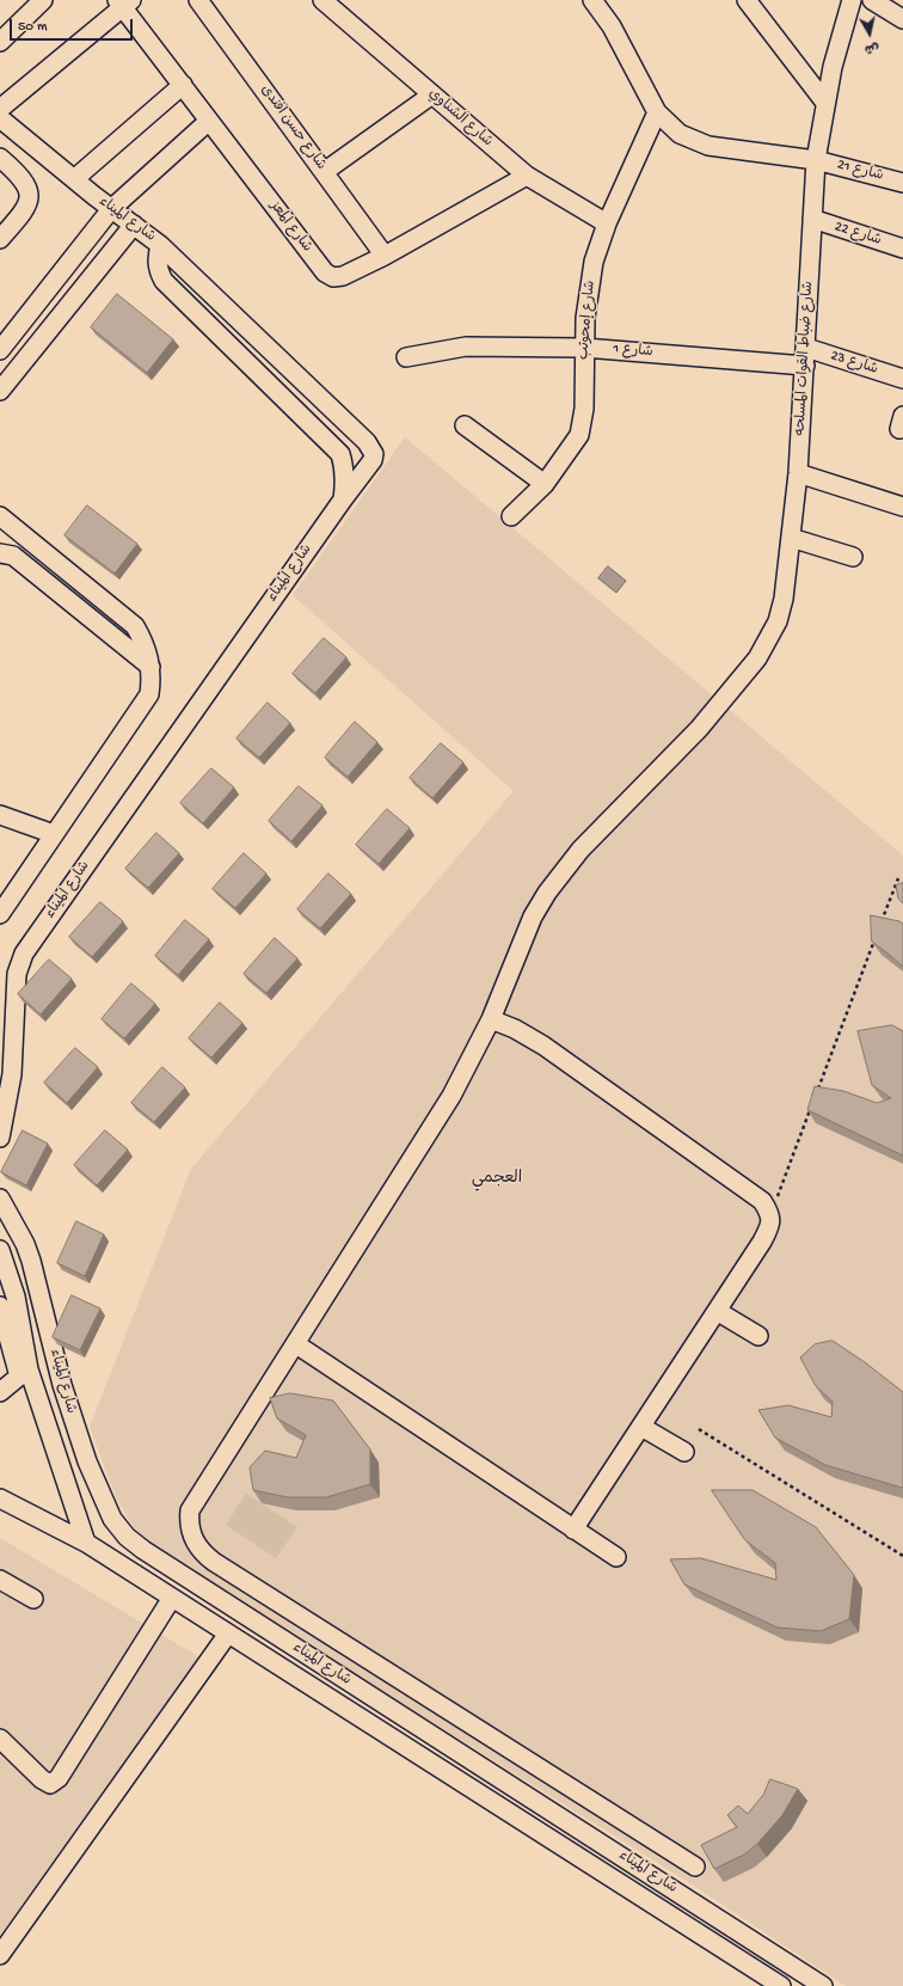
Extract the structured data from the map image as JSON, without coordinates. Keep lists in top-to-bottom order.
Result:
{
  "streets": {
    "street": [
      "شارع الشناوي",
      "شارع حسن افندى",
      "شارع 21",
      "شارع الميناء",
      "شارع المعز",
      "شارع 22",
      "شارع إمحوتب",
      "شارع 1",
      "شارع ضباط القوات المسلحه",
      "شارع 23"
    ]
  },
  "crossings": [
    ["شارع الشناوي", "شارع المعز"],
    ["شارع الشناوي", "شارع إمحوتب"],
    ["شارع حسن افندى", "شارع المعز"],
    ["شارع 21", "شارع إمحوتب"],
    ["شارع 21", "شارع ضباط القوات المسلحه"],
    ["شارع 22", "شارع ضباط القوات المسلحه"],
    ["شارع إمحوتب", "شارع 1"],
    ["شارع 1", "شارع ضباط القوات المسلحه"],
    ["شارع ضباط القوات المسلحه", "شارع 23"]
  ],
  "districts": ["العجمي"],
  "scale_bar": "50 m",
  "north": "bottom"
}
